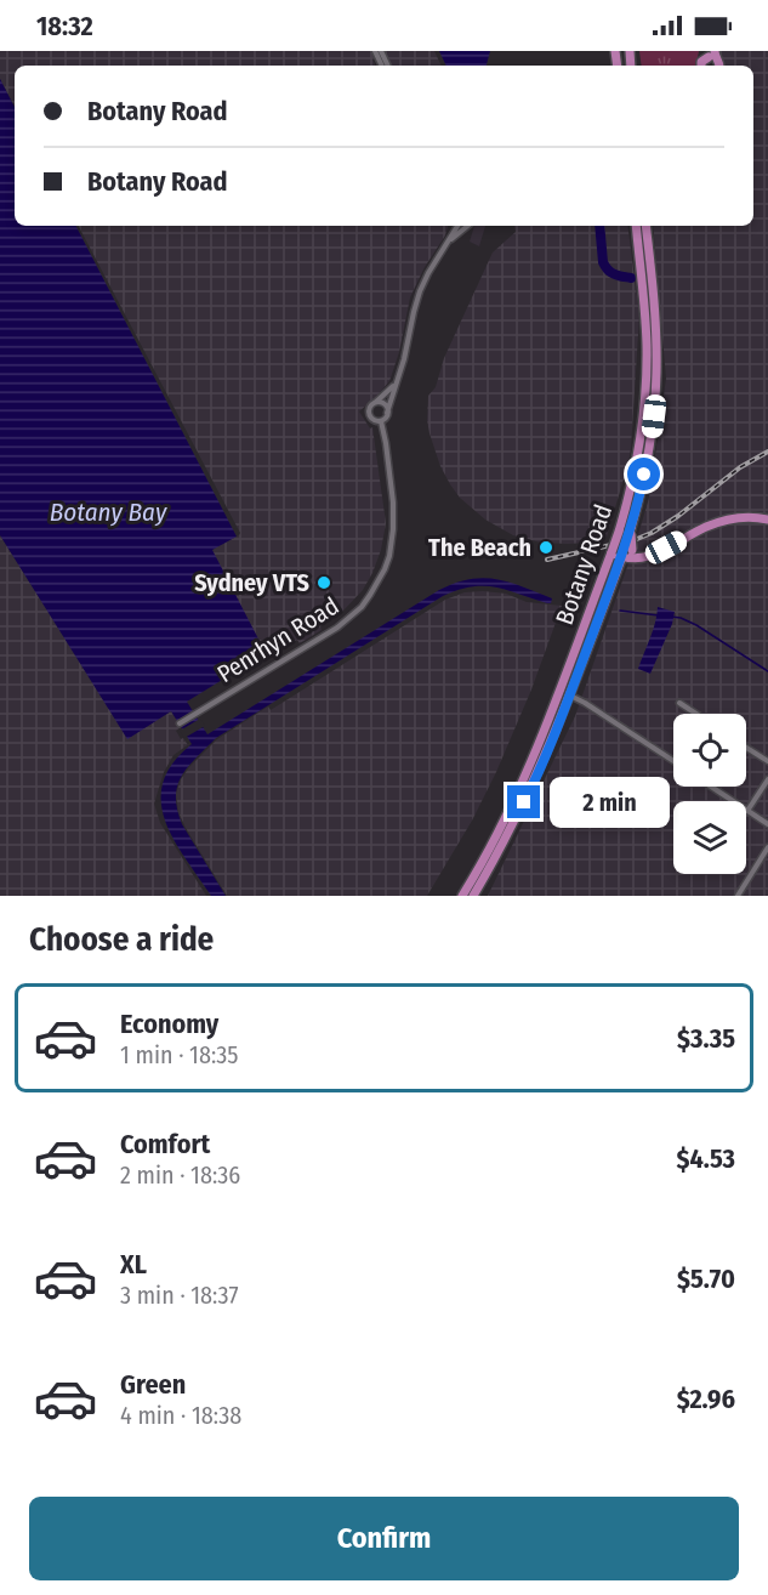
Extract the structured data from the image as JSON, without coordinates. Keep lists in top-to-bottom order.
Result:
{
  "streets": {
    "main road": ["Botany Road"],
    "street": ["Penrhyn Road"]
  },
  "water": ["Botany Bay"],
  "places": ["The Beach", "Sydney VTS"],
  "page": {
    "status": "18:32",
    "banner": ["Botany Road", "Botany Road"],
    "bubble": "2 min",
    "heading": "Choose a ride",
    "list": [
      {
        "name": "Economy",
        "note": "1 min · 18:35",
        "value": "$3.35"
      },
      {
        "name": "Comfort",
        "note": "2 min · 18:36",
        "value": "$4.53"
      },
      {
        "name": "XL",
        "note": "3 min · 18:37",
        "value": "$5.70"
      },
      {
        "name": "Green",
        "note": "4 min · 18:38",
        "value": "$2.96"
      }
    ],
    "buttons": "Confirm"
  }
}
